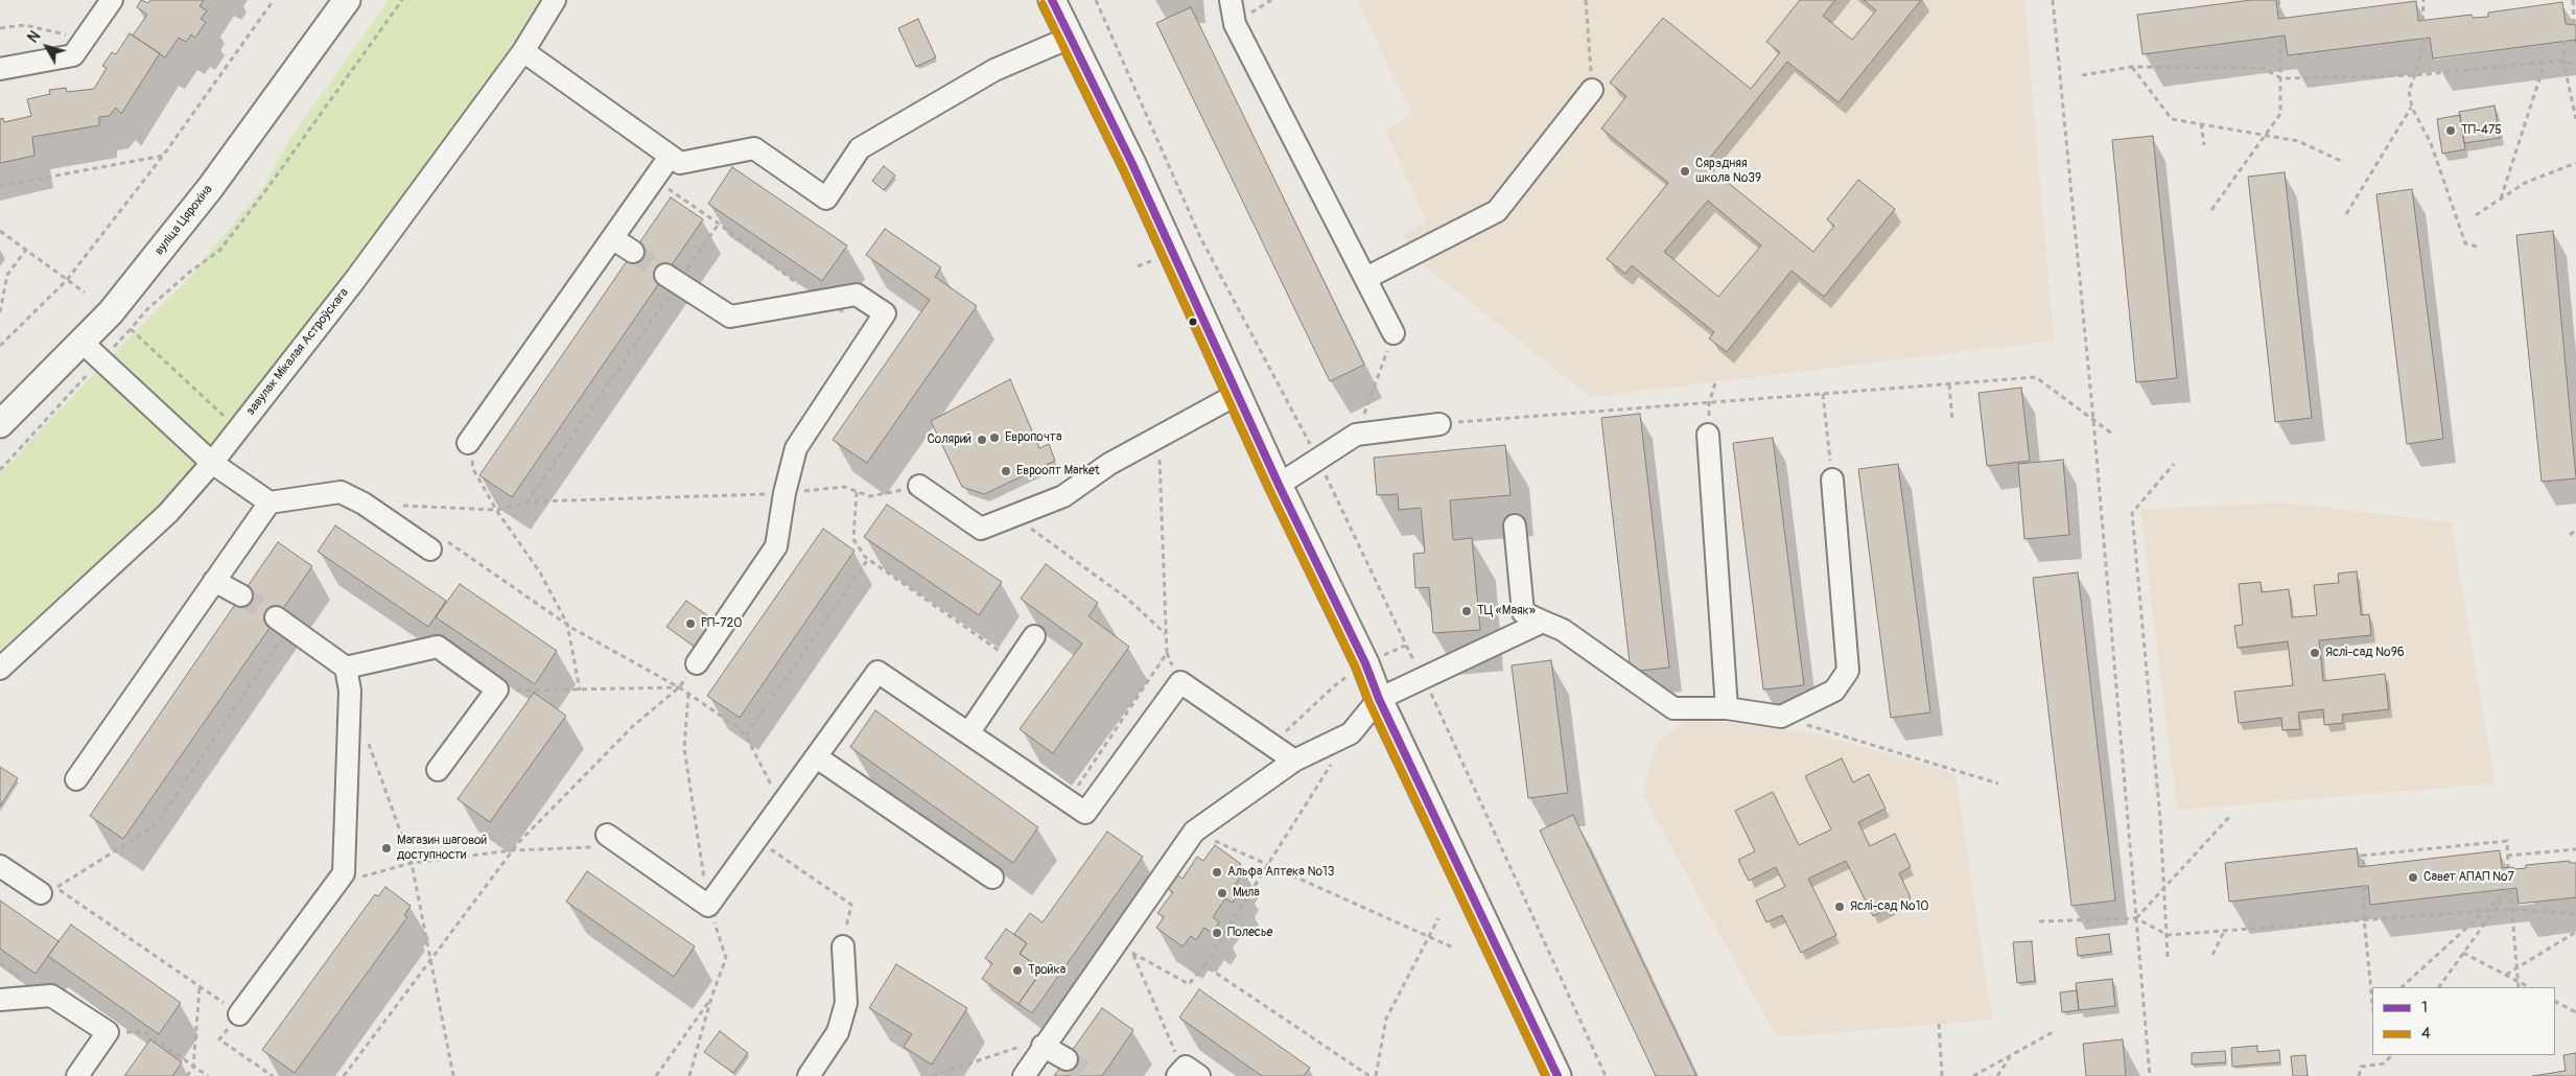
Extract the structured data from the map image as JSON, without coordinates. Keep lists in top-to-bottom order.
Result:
{
  "streets": {
    "main road": ["вуліца Цярохіна"],
    "street": ["завулак Мікалая Астроўскага"]
  },
  "places": [
    "ТП-475",
    "Сярэдняя школа №39",
    "Европочта",
    "Солярий",
    "Евроопт Market",
    "ТЦ «Маяк»",
    "РП-720",
    "Яслі-сад №96",
    "Магазин шаговой доступности",
    "Альфа Аптека №13",
    "Савет АПАП №7",
    "Мила",
    "Яслі-сад №10",
    "Полесье",
    "Тройка"
  ],
  "lines": ["transit line 1", "transit line 4"],
  "legend": ["1", "4"],
  "north": "top left"
}
